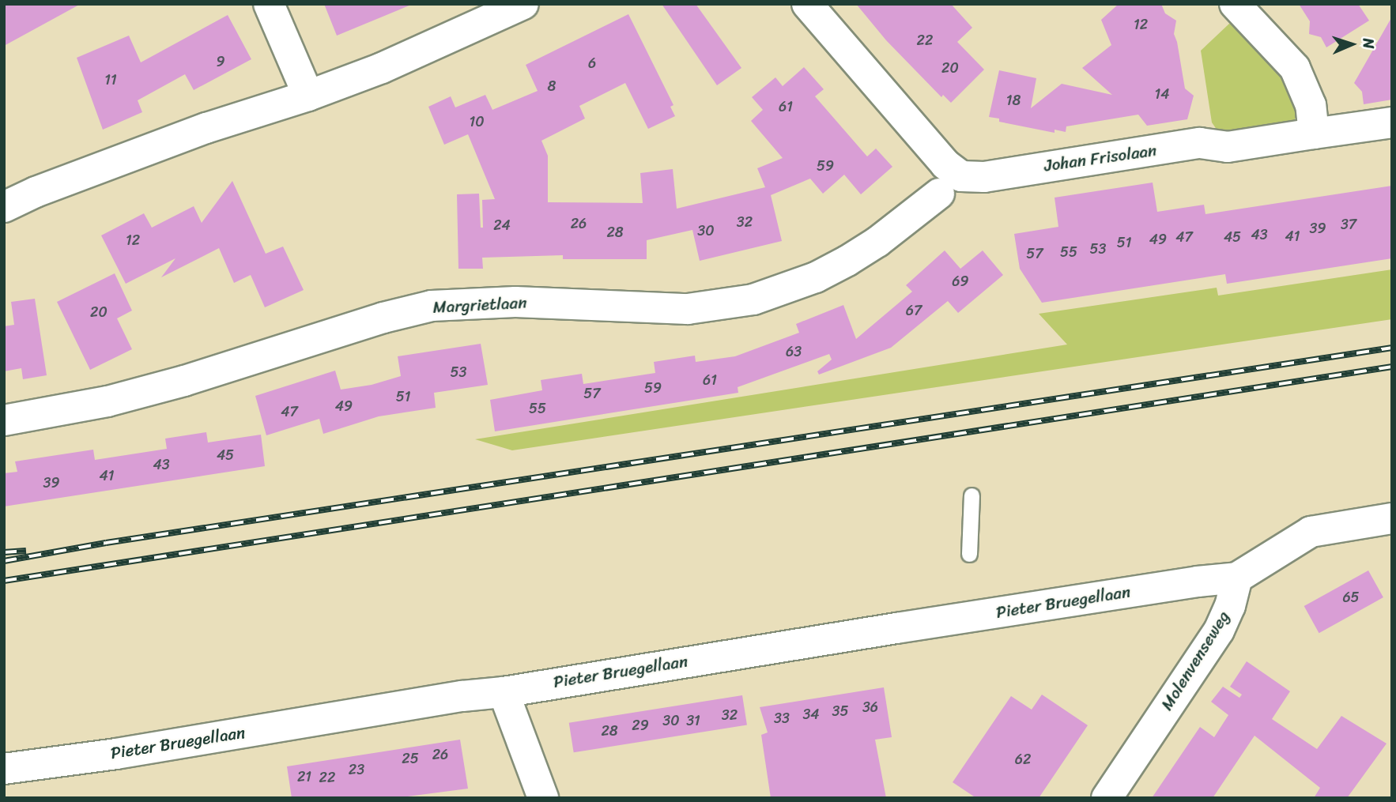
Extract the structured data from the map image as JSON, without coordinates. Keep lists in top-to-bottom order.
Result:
{
  "streets": {
    "street": [
      "Johan Frisolaan",
      "Margrietlaan",
      "Pieter Bruegellaan",
      "Molenvenseweg"
    ]
  },
  "crossings": [
    ["Pieter Bruegellaan", "Molenvenseweg"]
  ],
  "house_numbers": [
    "12",
    "22",
    "9",
    "6",
    "20",
    "11",
    "8",
    "14",
    "18",
    "61",
    "10",
    "59",
    "32",
    "26",
    "37",
    "24",
    "39",
    "30",
    "28",
    "43",
    "41",
    "47",
    "45",
    "49",
    "12",
    "51",
    "53",
    "55",
    "57",
    "69",
    "67",
    "20",
    "63",
    "53",
    "61",
    "59",
    "57",
    "51",
    "49",
    "55",
    "47",
    "45",
    "43",
    "41",
    "39",
    "65",
    "36",
    "35",
    "34",
    "32",
    "33",
    "30",
    "31",
    "29",
    "28",
    "26",
    "25",
    "62",
    "23",
    "21",
    "22"
  ],
  "north": "right"
}
